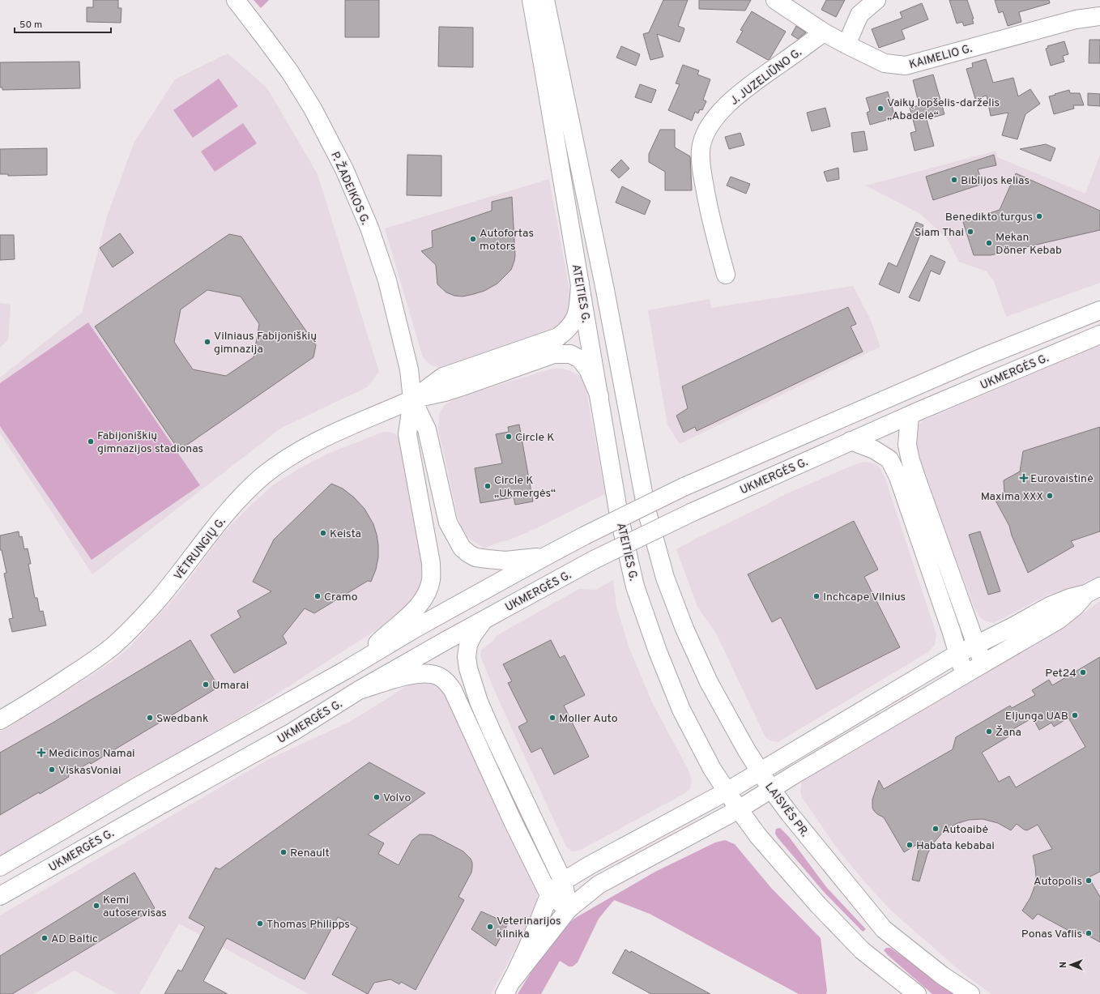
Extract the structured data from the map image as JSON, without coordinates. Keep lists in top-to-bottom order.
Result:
{
  "streets": {
    "main road": [
      "KAIMELIO G.",
      "J. JUZELIŪNO G.",
      "P. ŽADEIKOS G.",
      "ATEITIES G.",
      "UKMERGĖS G.",
      "VĖTRUNGIŲ G.",
      "LAISVĖS PR."
    ]
  },
  "crossings": [
    ["KAIMELIO G.", "J. JUZELIŪNO G."],
    ["P. ŽADEIKOS G.", "VĖTRUNGIŲ G."],
    ["ATEITIES G.", "LAISVĖS PR."]
  ],
  "places": {
    "other": [
      "Vaikų lopšelis-darželis „Abadelė“",
      "Biblijos kelias",
      "Benedikto turgus",
      "Siam Thai",
      "Autofortas motors",
      "Mekan Döner Kebab",
      "Vilniaus Fabijoniškių gimnazija",
      "Circle K",
      "Fabijoniškių gimnazijos stadionas",
      "Circle K „Ukmergės“",
      "Maxima XXX",
      "Keista",
      "Cramo",
      "Inchcape Vilnius",
      "Pet24",
      "Umarai",
      "Eljunga UAB",
      "Swedbank",
      "Moller Auto",
      "Žana",
      "ViskasVoniai",
      "Volvo",
      "Autoaibė",
      "Habata kebabai",
      "Renault",
      "Autopolis",
      "Kemi autoservisas",
      "Thomas Philipps",
      "Veterinarijos klinika",
      "Ponas Vaflis",
      "AD Baltic"
    ],
    "health": ["Eurovaistinė", "Medicinos Namai"]
  },
  "scale_bar": "50 m",
  "north": "left"
}
